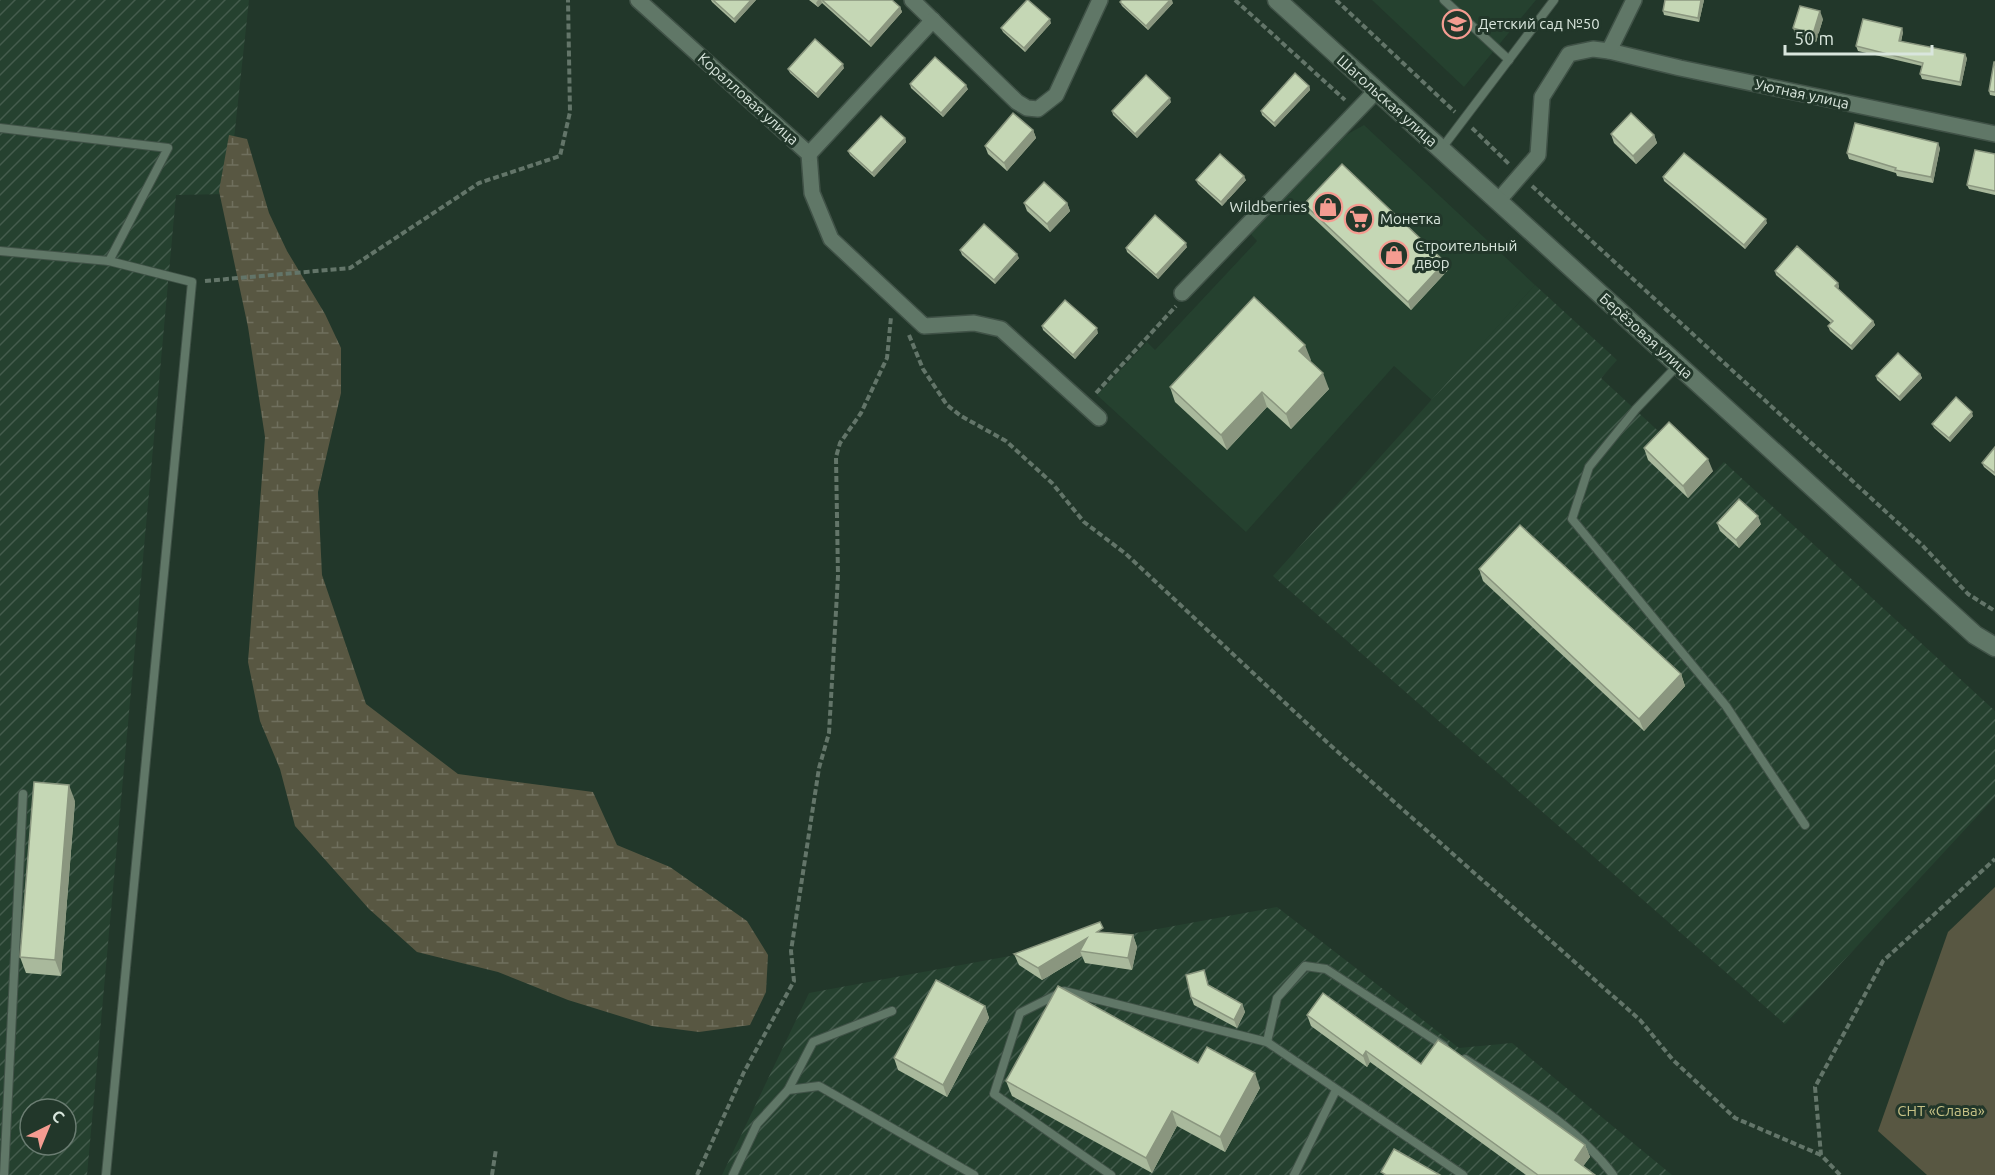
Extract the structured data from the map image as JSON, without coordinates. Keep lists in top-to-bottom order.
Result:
{
  "streets": {
    "main road": ["Шагольская улица", "Берёзовая улица"],
    "street": ["Уютная улица", "Коралловая улица"]
  },
  "crossings": [
    ["Шагольская улица", "Берёзовая улица"]
  ],
  "parks": ["СНТ «Слава»"],
  "places": {
    "school or university": ["Детский сад №50"],
    "shop": ["Wildberries", "Строительный двор"],
    "supermarket": ["Монетка"]
  },
  "scale_bar": "50 m",
  "north": "top right"
}
